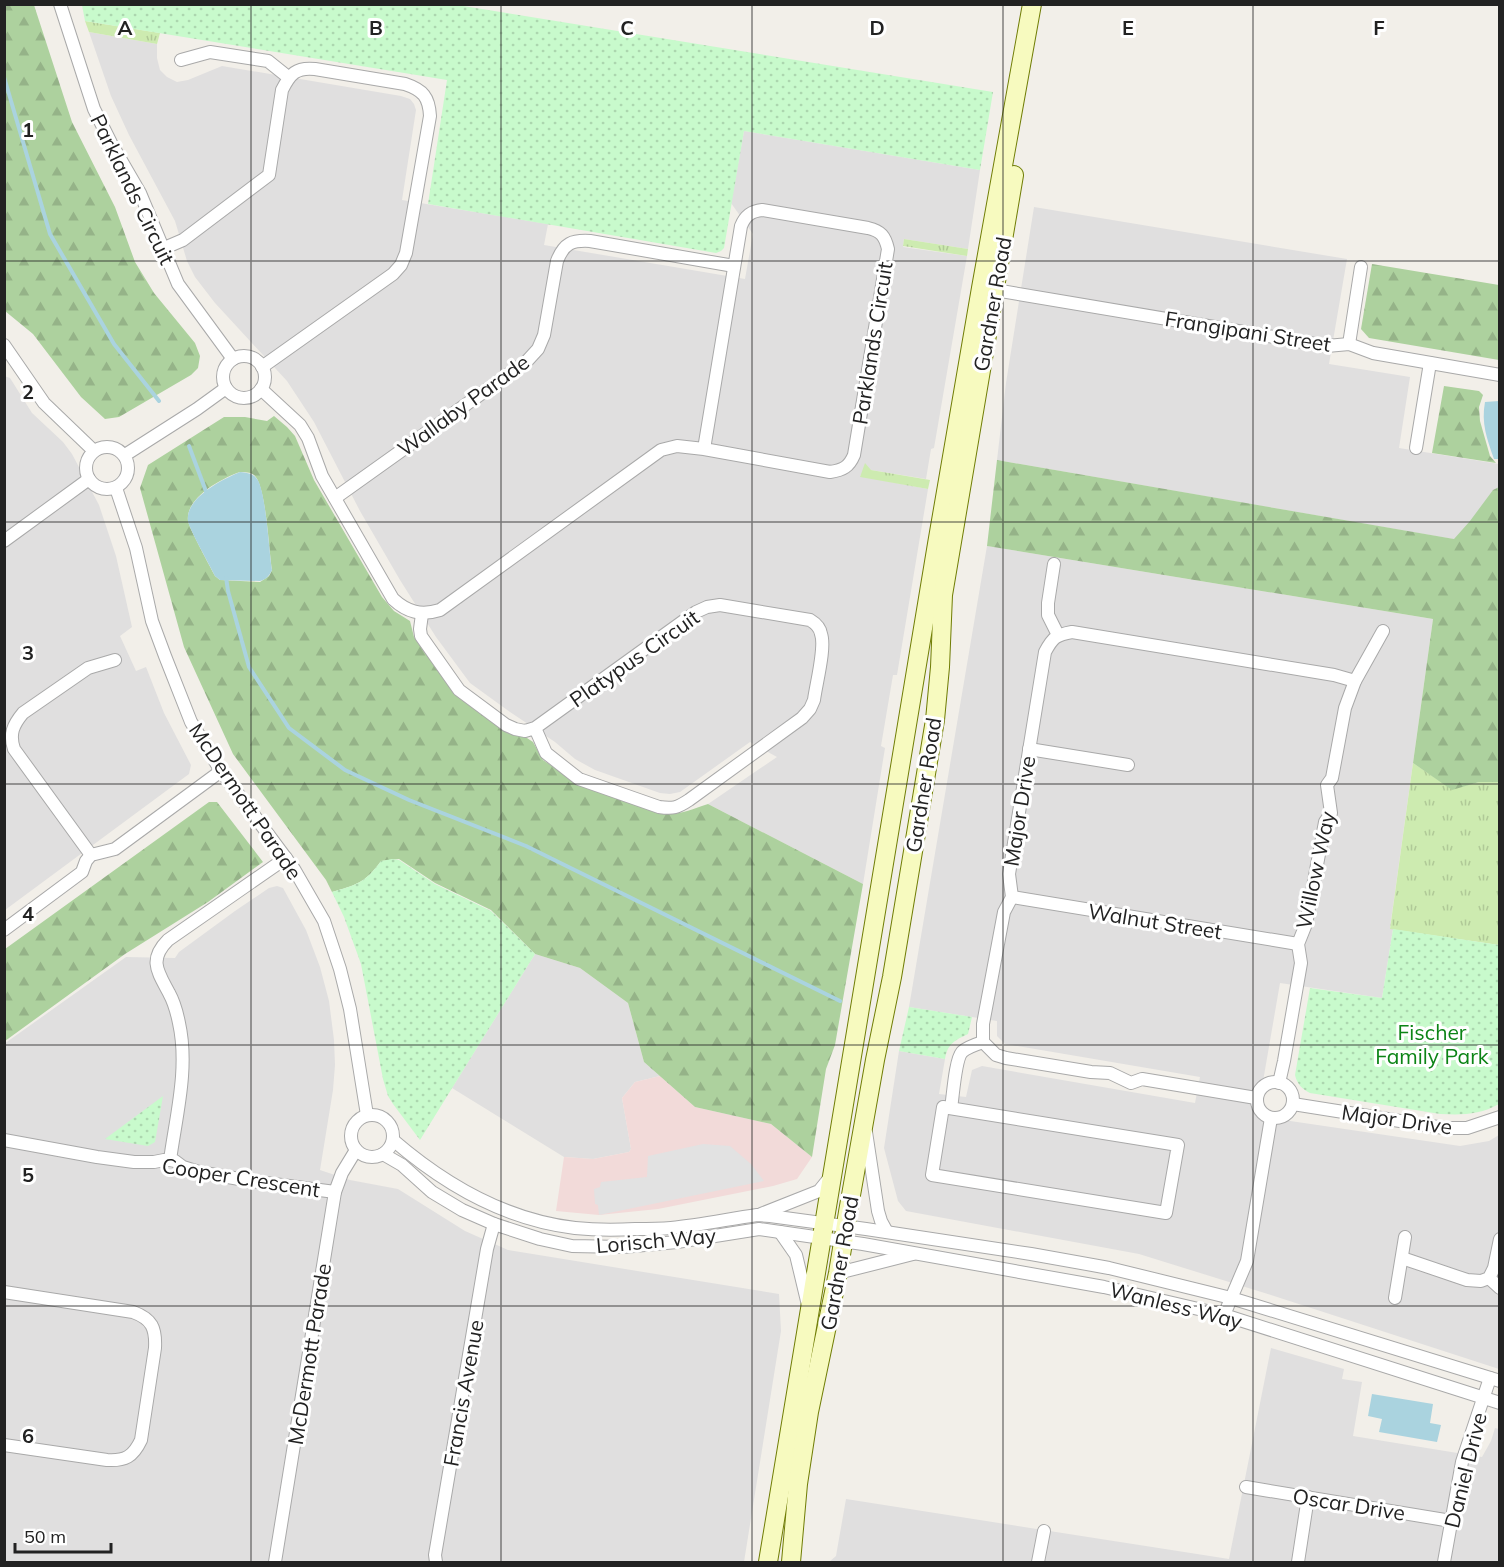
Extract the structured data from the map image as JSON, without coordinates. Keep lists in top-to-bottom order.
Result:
{
  "streets": {
    "street": [
      "Parklands Circuit",
      "Gardner Road",
      "Frangipani Street",
      "Wallaby Parade",
      "Platypus Circuit",
      "McDermott Parade",
      "Major Drive",
      "Willow Way",
      "Walnut Street",
      "Cooper Crescent",
      "Lorisch Way",
      "Wanless Way",
      "Francis Avenue",
      "Daniel Drive",
      "Oscar Drive"
    ]
  },
  "crossings": [
    ["Parklands Circuit", "Wallaby Parade"],
    ["Gardner Road", "Frangipani Street"],
    ["Gardner Road", "Lorisch Way"],
    ["Gardner Road", "Wanless Way"],
    ["McDermott Parade", "Cooper Crescent"],
    ["McDermott Parade", "Lorisch Way"],
    ["Major Drive", "Willow Way"],
    ["Major Drive", "Walnut Street"],
    ["Willow Way", "Walnut Street"],
    ["Lorisch Way", "Wanless Way"],
    ["Lorisch Way", "Francis Avenue"],
    ["Wanless Way", "Daniel Drive"],
    ["Daniel Drive", "Oscar Drive"]
  ],
  "parks": ["Fischer Family Park"],
  "scale_bar": "50 m",
  "grid": {
    "columns": [
      "A",
      "B",
      "C",
      "D",
      "E",
      "F"
    ],
    "rows": [
      "1",
      "2",
      "3",
      "4",
      "5",
      "6"
    ]
  }
}
